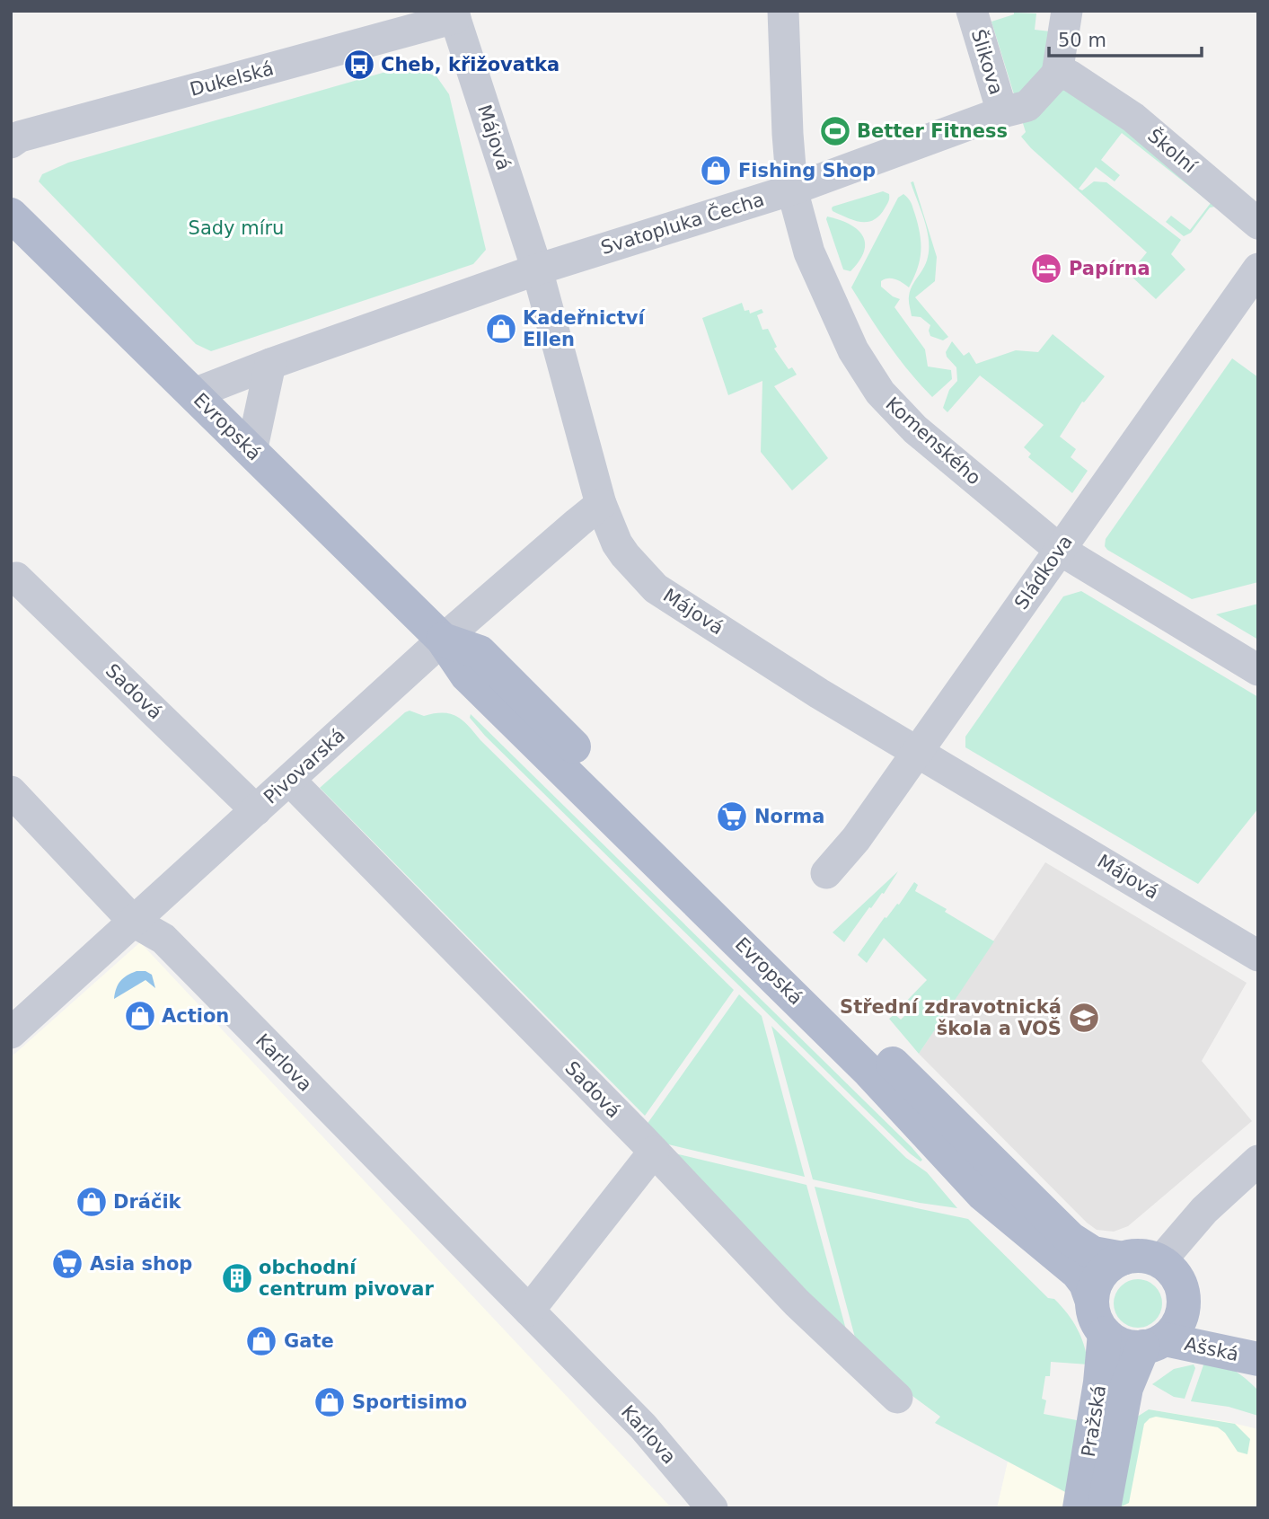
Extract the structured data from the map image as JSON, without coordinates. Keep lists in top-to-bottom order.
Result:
{
  "streets": {
    "main road": ["Evropská", "Ašská", "Pražská"],
    "street": [
      "Šlikova",
      "Dukelská",
      "Májová",
      "Školní",
      "Svatopluka Čecha",
      "Komenského",
      "Sládkova",
      "Sadová",
      "Pivovarská",
      "Karlova"
    ]
  },
  "crossings": [
    ["Šlikova", "Svatopluka Čecha"],
    ["Dukelská", "Májová"],
    ["Májová", "Svatopluka Čecha"],
    ["Májová", "Sládkova"],
    ["Májová", "Pivovarská"],
    ["Školní", "Svatopluka Čecha"],
    ["Svatopluka Čecha", "Evropská"],
    ["Svatopluka Čecha", "Komenského"],
    ["Evropská", "Pivovarská"],
    ["Evropská", "Ašská"],
    ["Evropská", "Pražská"],
    ["Komenského", "Sládkova"],
    ["Sadová", "Pivovarská"],
    ["Pivovarská", "Karlova"],
    ["Ašská", "Pražská"]
  ],
  "parks": ["Sady míru"],
  "places": {
    "bus stop": ["Cheb, křižovatka"],
    "sports": ["Better Fitness"],
    "shop": [
      "Fishing Shop",
      "Kadeřnictví Ellen",
      "Action",
      "Dráčik",
      "Gate",
      "Sportisimo"
    ],
    "hotel": ["Papírna"],
    "supermarket": ["Norma", "Asia shop"],
    "school or university": ["Střední zdravotnická škola a VOŠ"],
    "building": ["obchodní centrum pivovar"]
  },
  "scale_bar": "50 m"
}
